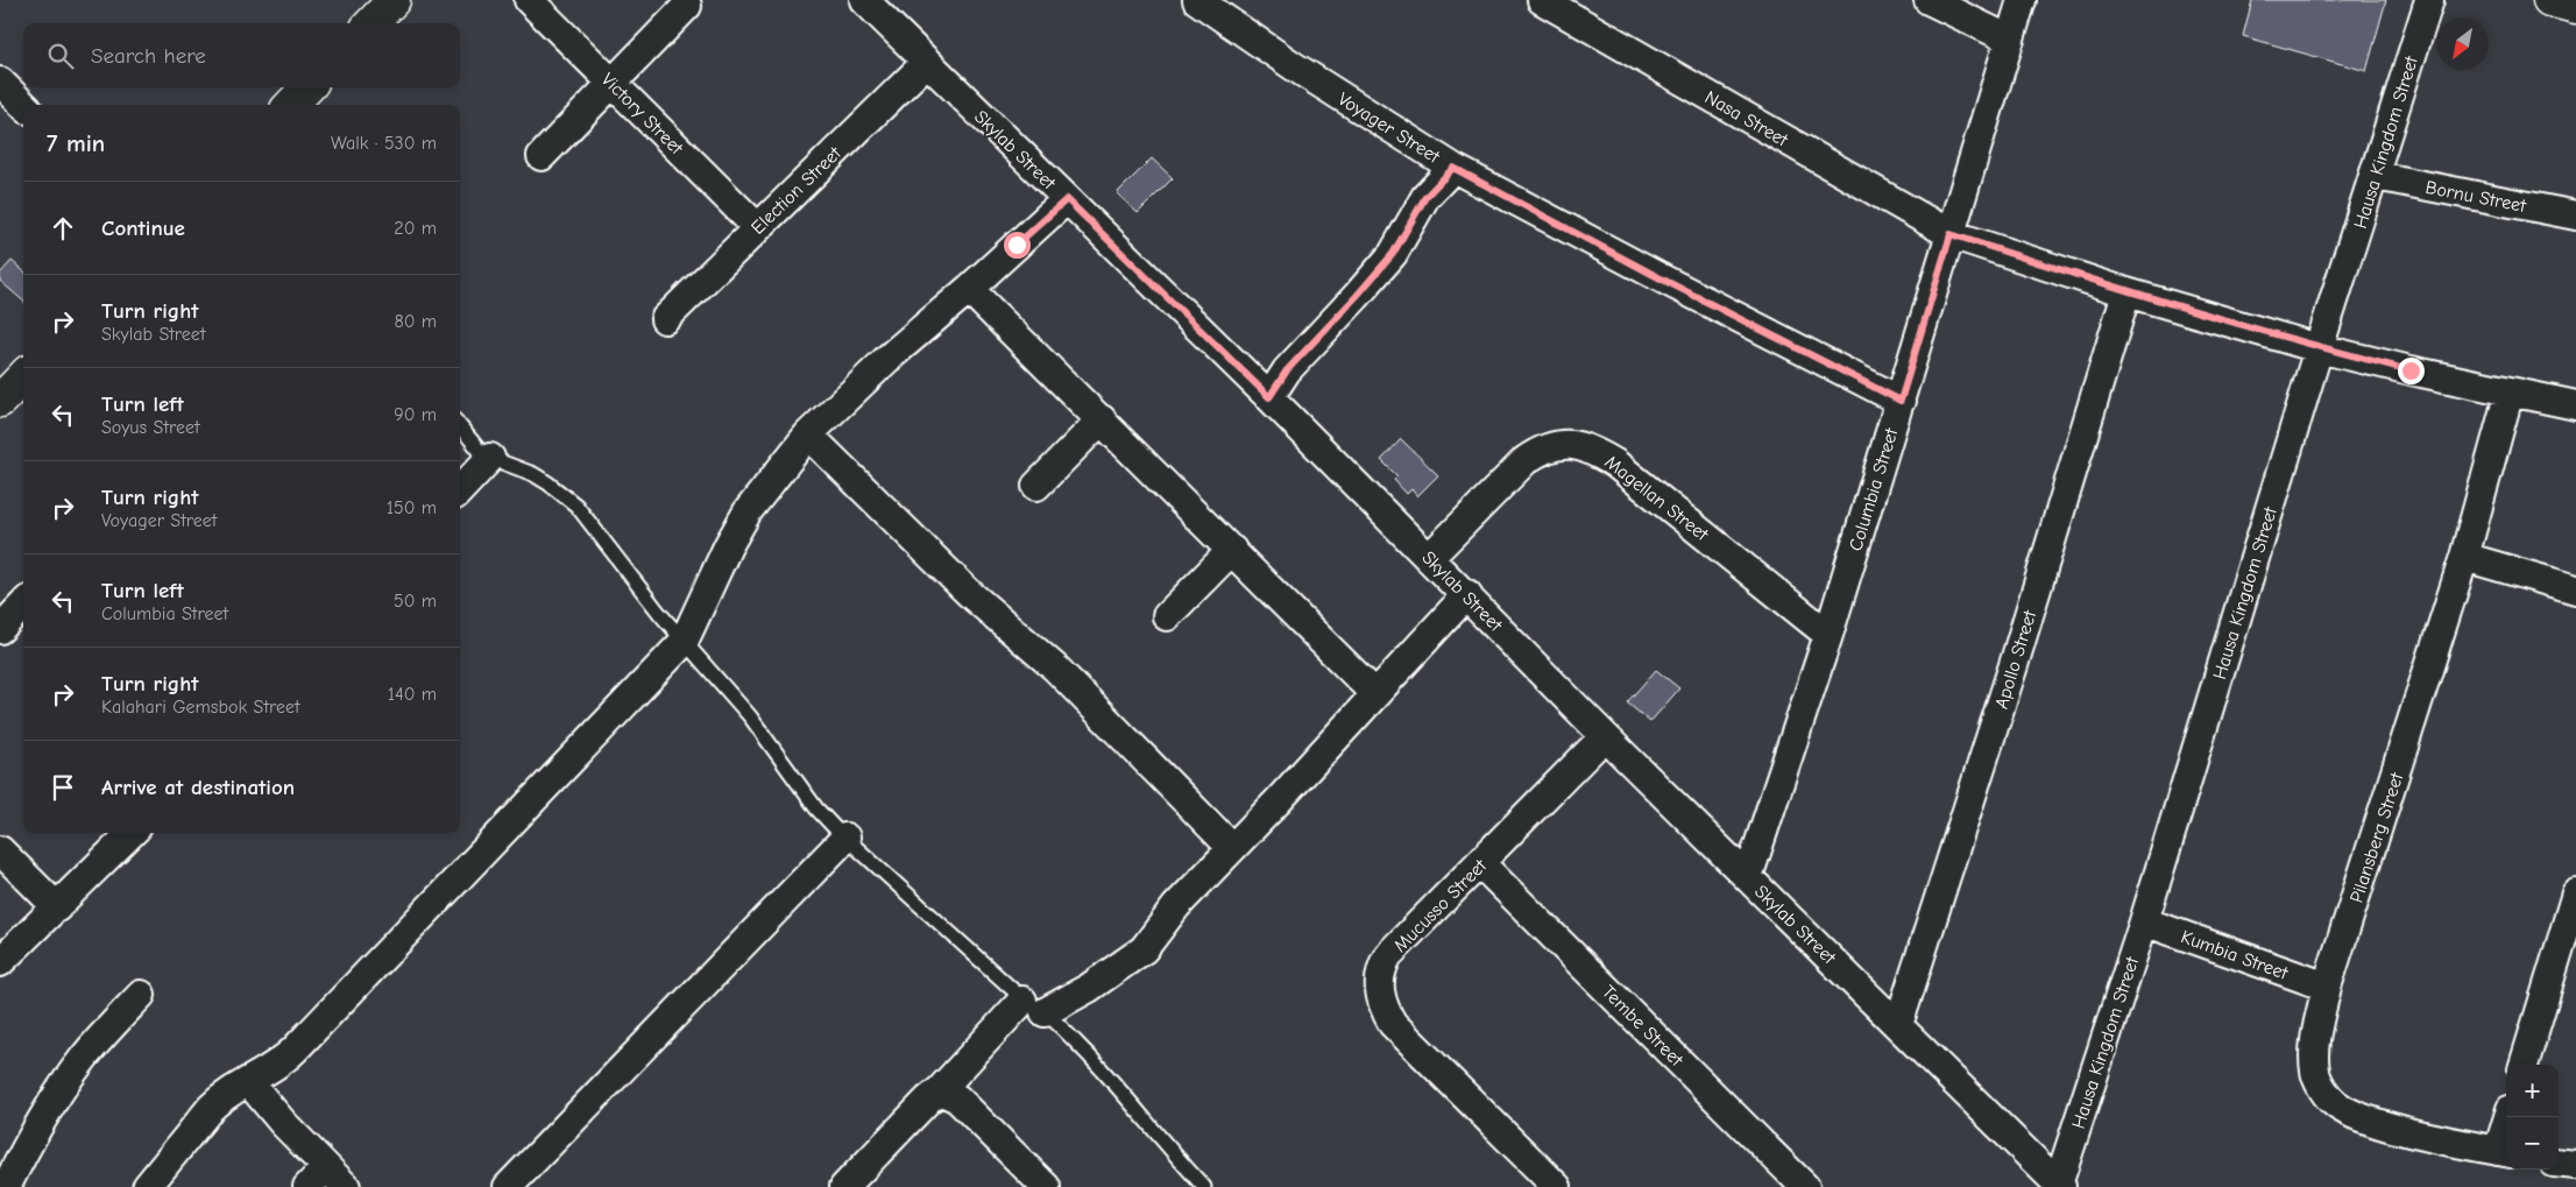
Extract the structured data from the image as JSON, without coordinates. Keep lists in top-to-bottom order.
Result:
{
  "streets": {
    "street": [
      "Victory Street",
      "Nasa Street",
      "Voyager Street",
      "Hausa Kingdom Street",
      "Skylab Street",
      "Election Street",
      "Bornu Street",
      "Columbia Street",
      "Magellan Street",
      "Apollo Street",
      "Pilansberg Street",
      "Mucusso Street",
      "Kumbia Street",
      "Tembe Street"
    ]
  },
  "crossings": [
    ["Victory Street", "Election Street"],
    ["Nasa Street", "Hausa Kingdom Street"],
    ["Nasa Street", "Columbia Street"],
    ["Nasa Street", "Apollo Street"],
    ["Nasa Street", "Pilansberg Street"],
    ["Voyager Street", "Columbia Street"],
    ["Hausa Kingdom Street", "Skylab Street"],
    ["Hausa Kingdom Street", "Bornu Street"],
    ["Hausa Kingdom Street", "Kumbia Street"],
    ["Skylab Street", "Election Street"],
    ["Skylab Street", "Columbia Street"],
    ["Skylab Street", "Magellan Street"],
    ["Skylab Street", "Apollo Street"],
    ["Skylab Street", "Mucusso Street"],
    ["Columbia Street", "Magellan Street"],
    ["Pilansberg Street", "Kumbia Street"],
    ["Mucusso Street", "Tembe Street"]
  ],
  "north": "bottom left",
  "page": {
    "search": "Search here",
    "heading": ["7 min", "Walk · 530 m"],
    "list": [
      ["Continue", "20 m"],
      ["Turn right", "Skylab Street", "80 m"],
      ["Turn left", "Soyus Street", "90 m"],
      ["Turn right", "Voyager Street", "150 m"],
      ["Turn left", "Columbia Street", "50 m"],
      ["Turn right", "Kalahari Gemsbok Street", "140 m"],
      "Arrive at destination"
    ],
    "map_buttons": ["+", "−"]
  }
}
